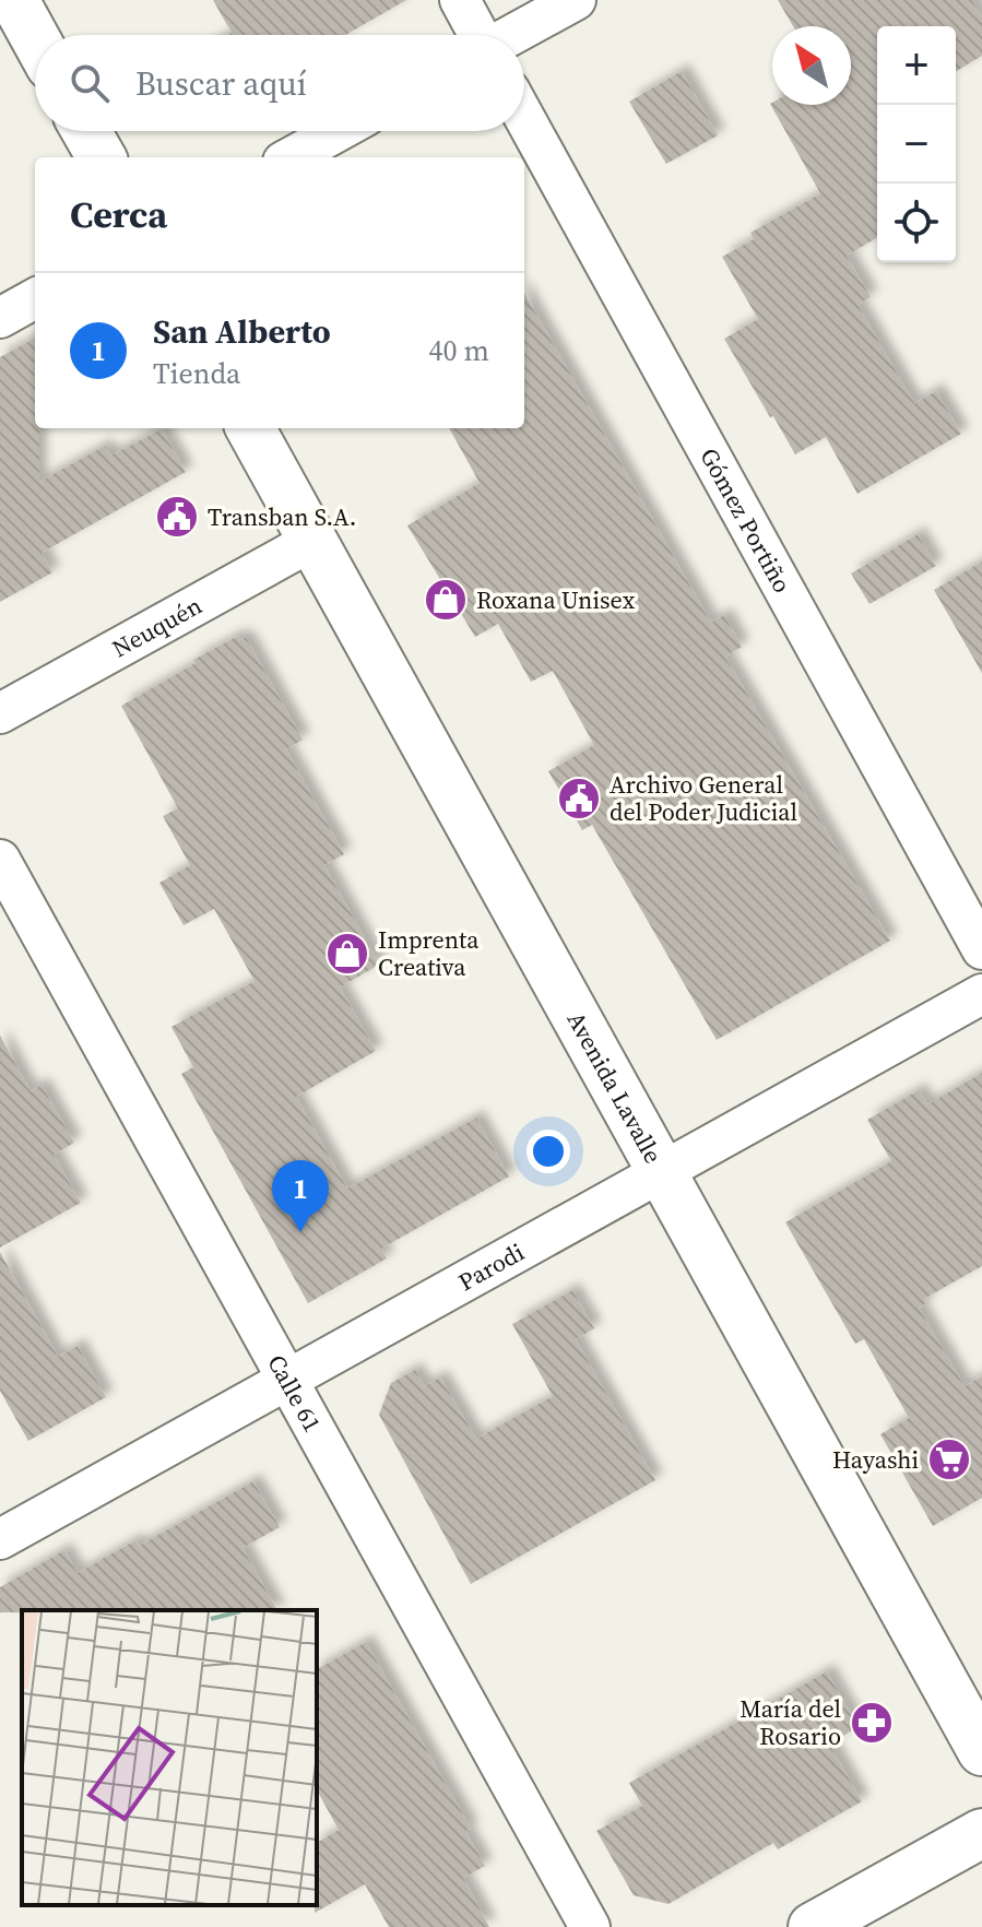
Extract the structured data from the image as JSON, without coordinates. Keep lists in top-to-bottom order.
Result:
{
  "streets": {
    "main road": ["Avenida Lavalle"],
    "street": [
      "Gómez Portiño",
      "Neuquén",
      "Parodi",
      "Calle 61"
    ]
  },
  "crossings": [
    ["Neuquén", "Avenida Lavalle"],
    ["Avenida Lavalle", "Parodi"],
    ["Parodi", "Calle 61"]
  ],
  "places": {
    "public building": ["Transban S.A.", "Archivo General del Poder Judicial"],
    "shop": ["Roxana Unisex", "Imprenta Creativa"],
    "supermarket": ["Hayashi"],
    "pharmacy": ["María del Rosario"]
  },
  "north": "top left",
  "page": {
    "map_buttons": ["+", "−"],
    "search": "Buscar aquí",
    "heading": "Cerca",
    "list": [
      {
        "mark": "1",
        "name": "San Alberto",
        "note": "Tienda",
        "value": "40 m"
      }
    ],
    "pins": "1"
  }
}
